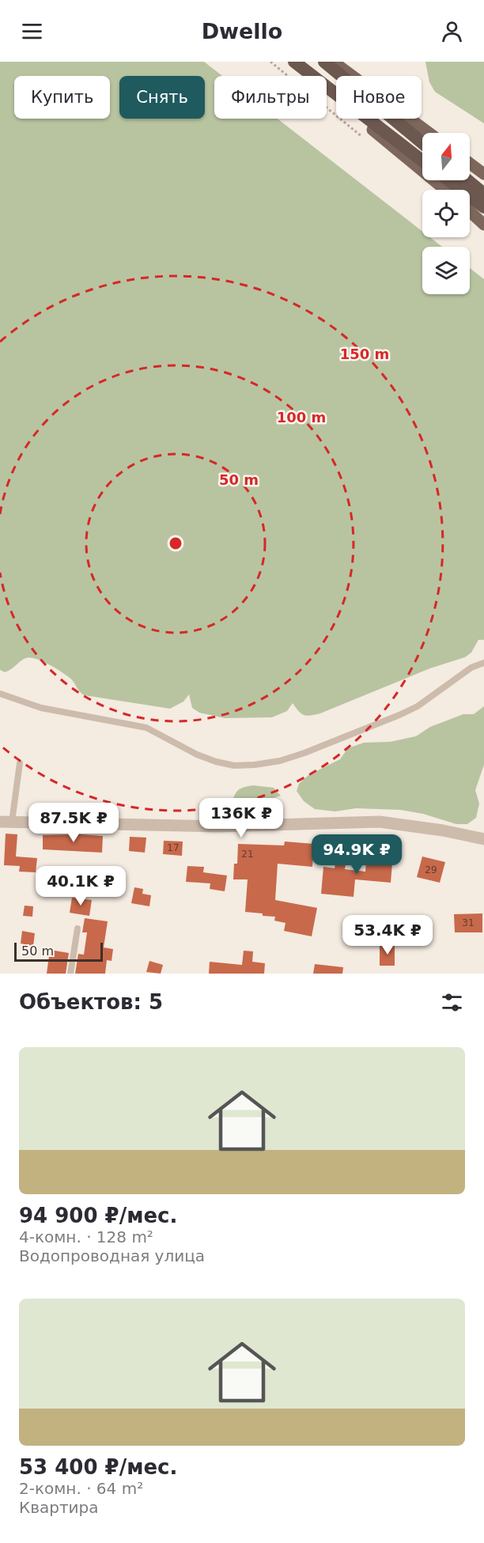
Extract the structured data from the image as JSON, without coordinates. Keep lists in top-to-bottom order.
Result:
{
  "house_numbers": [
    "17",
    "21",
    "29",
    "31"
  ],
  "scale_bar": "50 m",
  "north": "top",
  "page": {
    "header": "Dwello",
    "chip": [
      "Купить",
      "Снять",
      "Фильтры",
      "Новое"
    ],
    "price": [
      "136K ₽",
      "87.5K ₽",
      "94.9K ₽",
      "40.1K ₽",
      "53.4K ₽"
    ],
    "scale": "50 m",
    "heading": "Объектов: 5",
    "list": [
      {
        "name": "94 900 ₽/мес.",
        "note": "4-комн. · 128 m² · Водопроводная улица"
      },
      {
        "name": "53 400 ₽/мес.",
        "note": "2-комн. · 64 m² · Квартира"
      }
    ]
  },
  "rings": ["150 m", "100 m", "50 m"]
}
